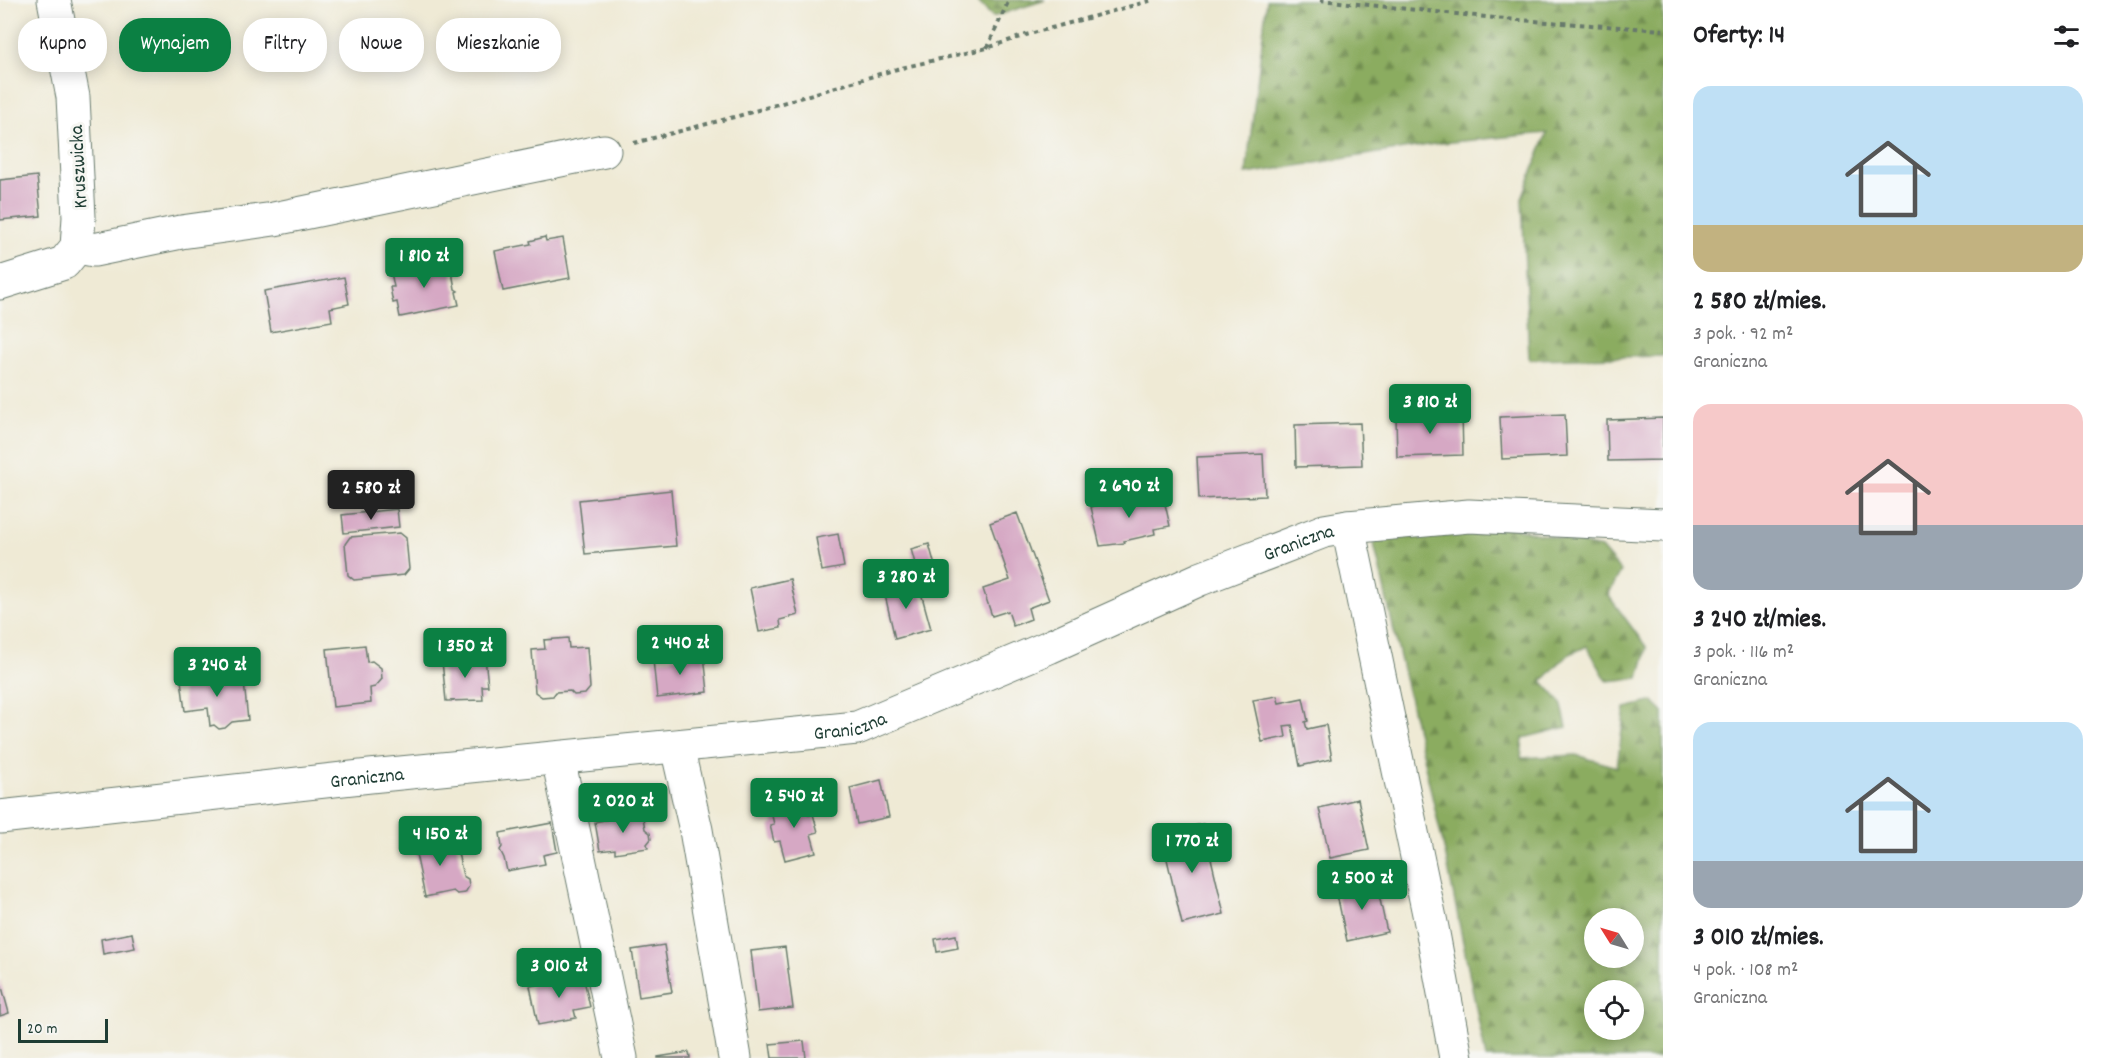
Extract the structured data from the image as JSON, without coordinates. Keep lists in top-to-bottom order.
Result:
{
  "streets": {
    "street": ["Kruszwicka", "Graniczna"]
  },
  "scale_bar": "20 m",
  "north": "top left",
  "page": {
    "heading": "Oferty: 14",
    "chip": [
      "Kupno",
      "Wynajem",
      "Filtry",
      "Nowe",
      "Mieszkanie"
    ],
    "list": [
      {
        "name": "2 580 zł/mies.",
        "note": "3 pok. · 92 m² · Graniczna"
      },
      {
        "name": "3 240 zł/mies.",
        "note": "3 pok. · 116 m² · Graniczna"
      },
      {
        "name": "3 010 zł/mies.",
        "note": "4 pok. · 108 m² · Graniczna"
      }
    ],
    "price": [
      "1 810 zł",
      "3 810 zł",
      "2 690 zł",
      "2 580 zł",
      "3 280 zł",
      "2 440 zł",
      "1 350 zł",
      "3 240 zł",
      "2 540 zł",
      "2 020 zł",
      "4 150 zł",
      "1 770 zł",
      "2 500 zł",
      "3 010 zł"
    ],
    "scale": "20 m"
  }
}
